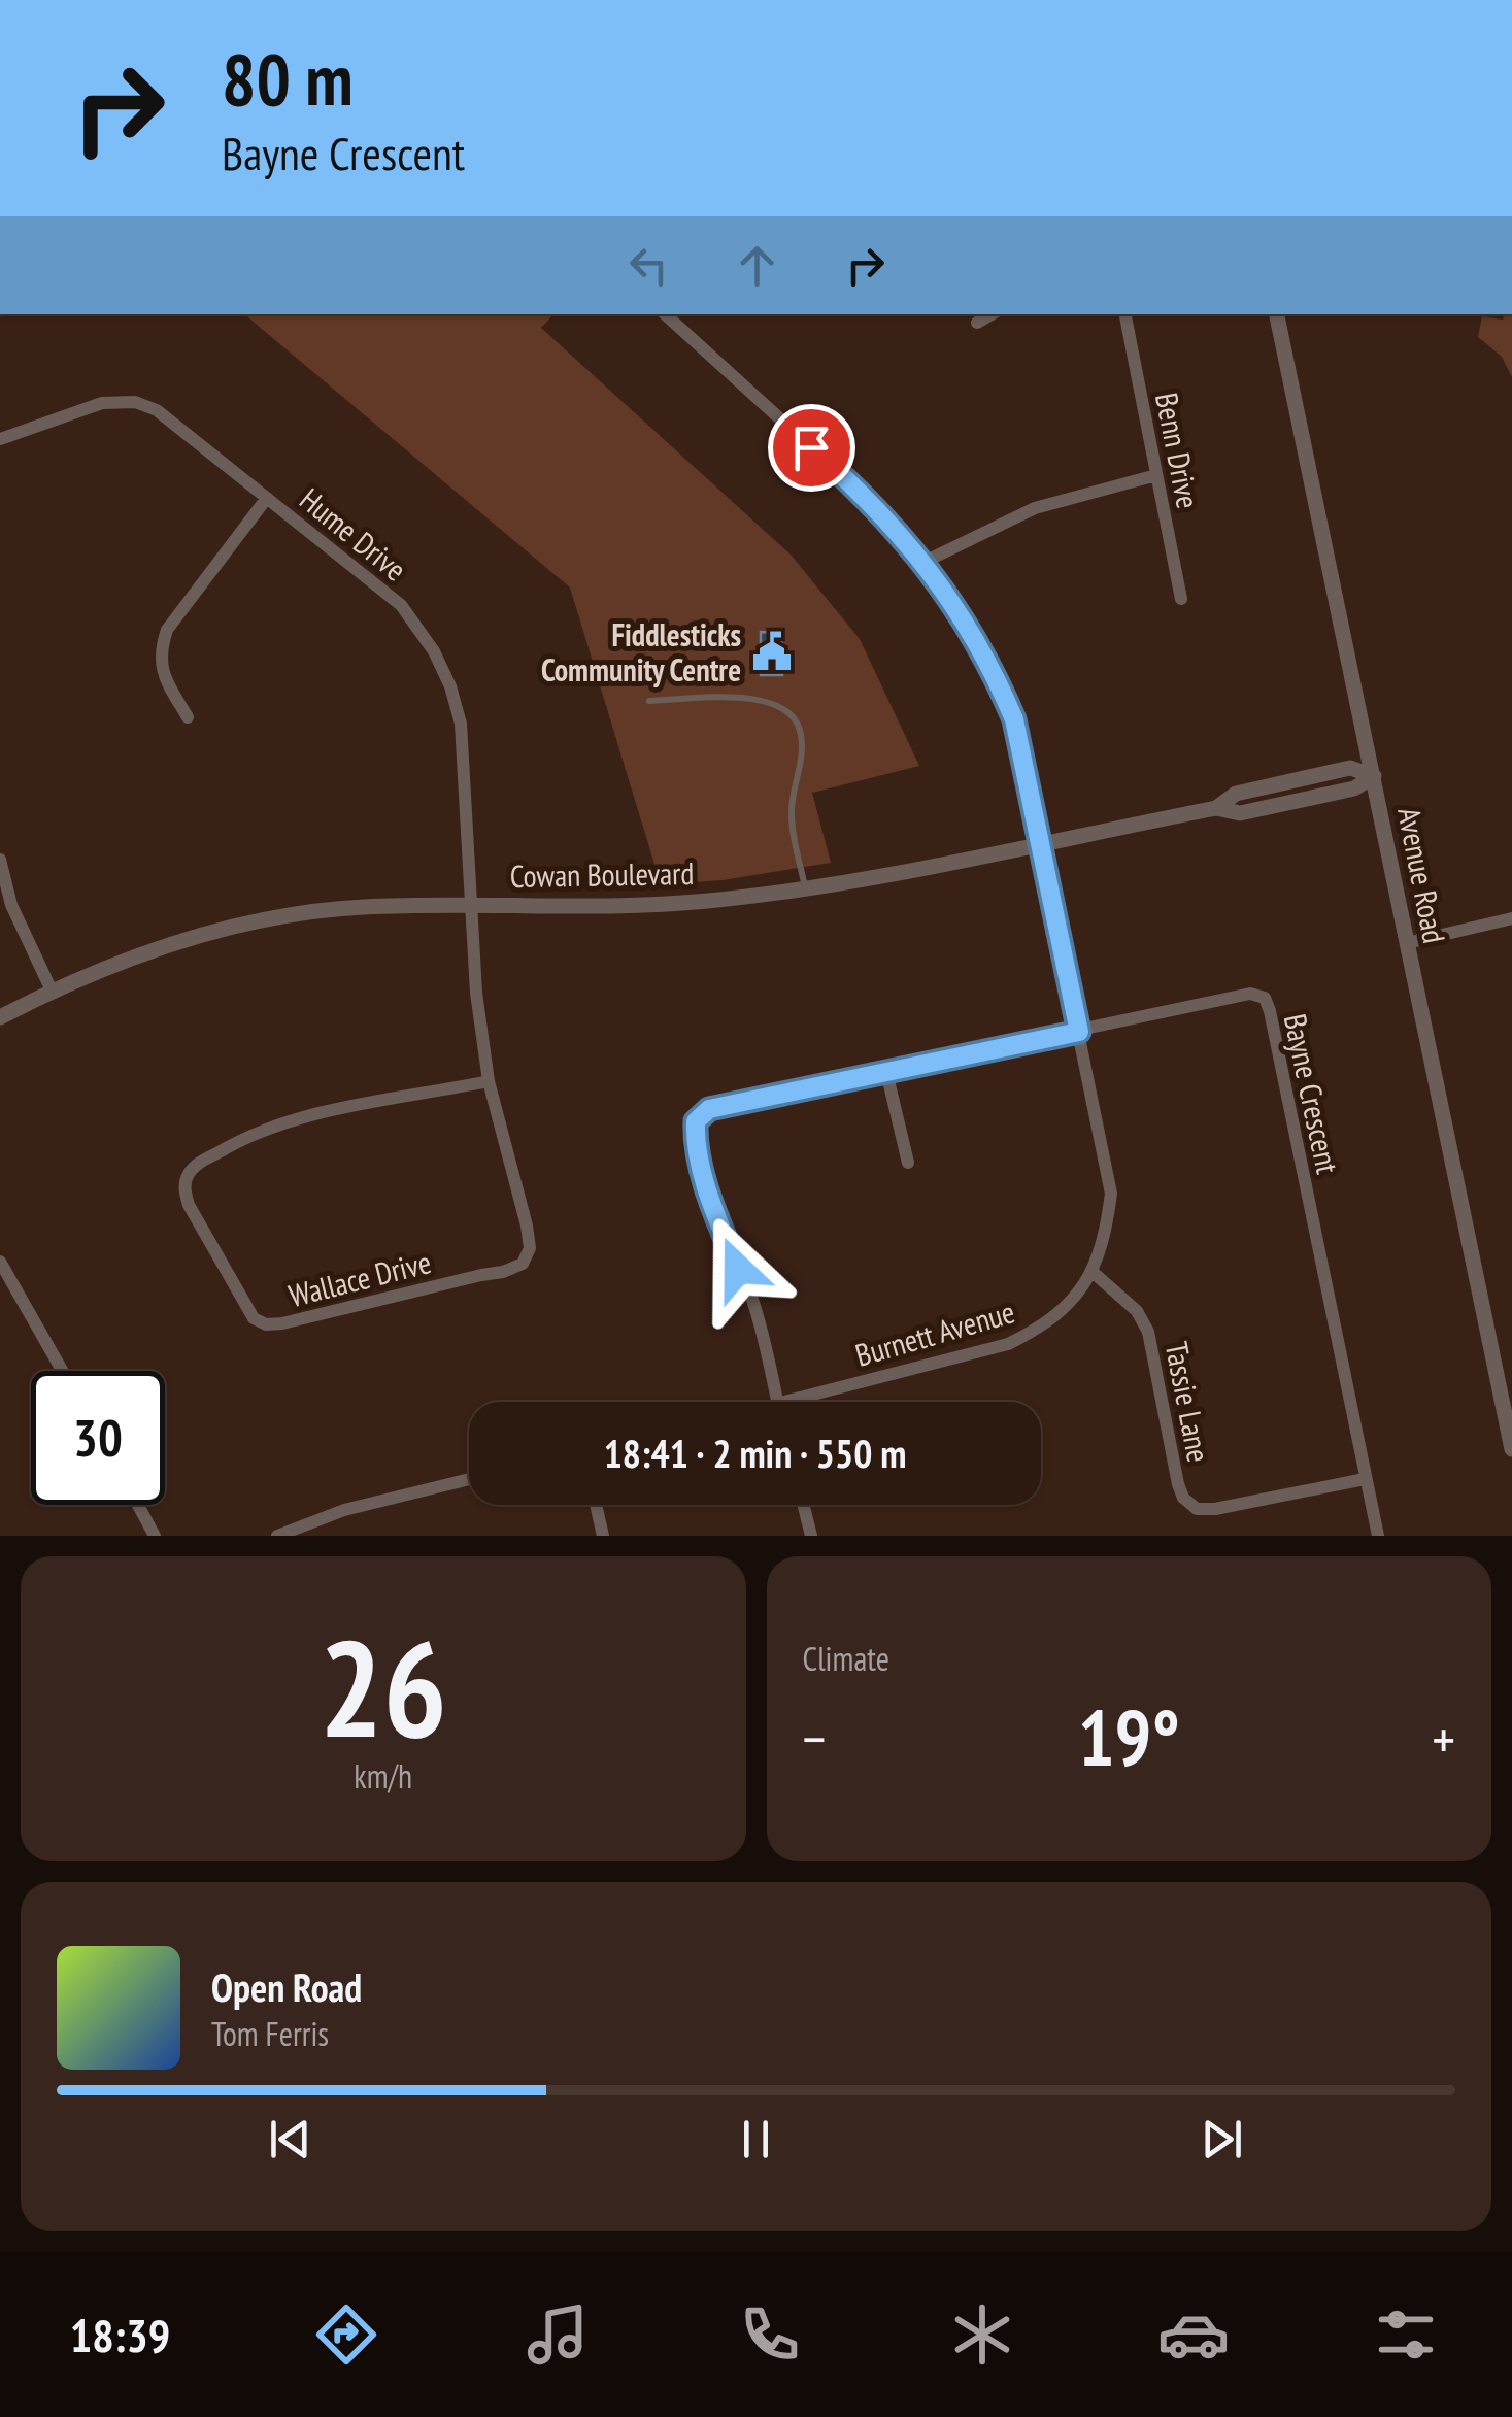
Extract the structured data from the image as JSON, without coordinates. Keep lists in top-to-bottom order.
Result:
{
  "streets": {
    "street": [
      "Benn Drive",
      "Hume Drive",
      "Cowan Boulevard",
      "Avenue Road",
      "Bayne Crescent",
      "Wallace Drive",
      "Burnett Avenue",
      "Tassie Lane"
    ]
  },
  "crossings": [
    ["Hume Drive", "Cowan Boulevard"],
    ["Hume Drive", "Wallace Drive"],
    ["Cowan Boulevard", "Avenue Road"],
    ["Cowan Boulevard", "Wallace Drive"],
    ["Cowan Boulevard", "Burnett Avenue"],
    ["Bayne Crescent", "Burnett Avenue"],
    ["Bayne Crescent", "Tassie Lane"],
    ["Burnett Avenue", "Tassie Lane"]
  ],
  "places": {
    "public building": ["Fiddlesticks Community Centre"]
  },
  "page": {
    "turn": ["80 m", "Bayne Crescent"],
    "limit": "30",
    "trip": "18:41 · 2 min · 550 m",
    "tile": [
      ["26", "km/h"],
      "Climate"
    ],
    "heat": ["−", "19°", "+"],
    "song": ["Open Road", "Tom Ferris"],
    "tabs": "18:39"
  }
}
